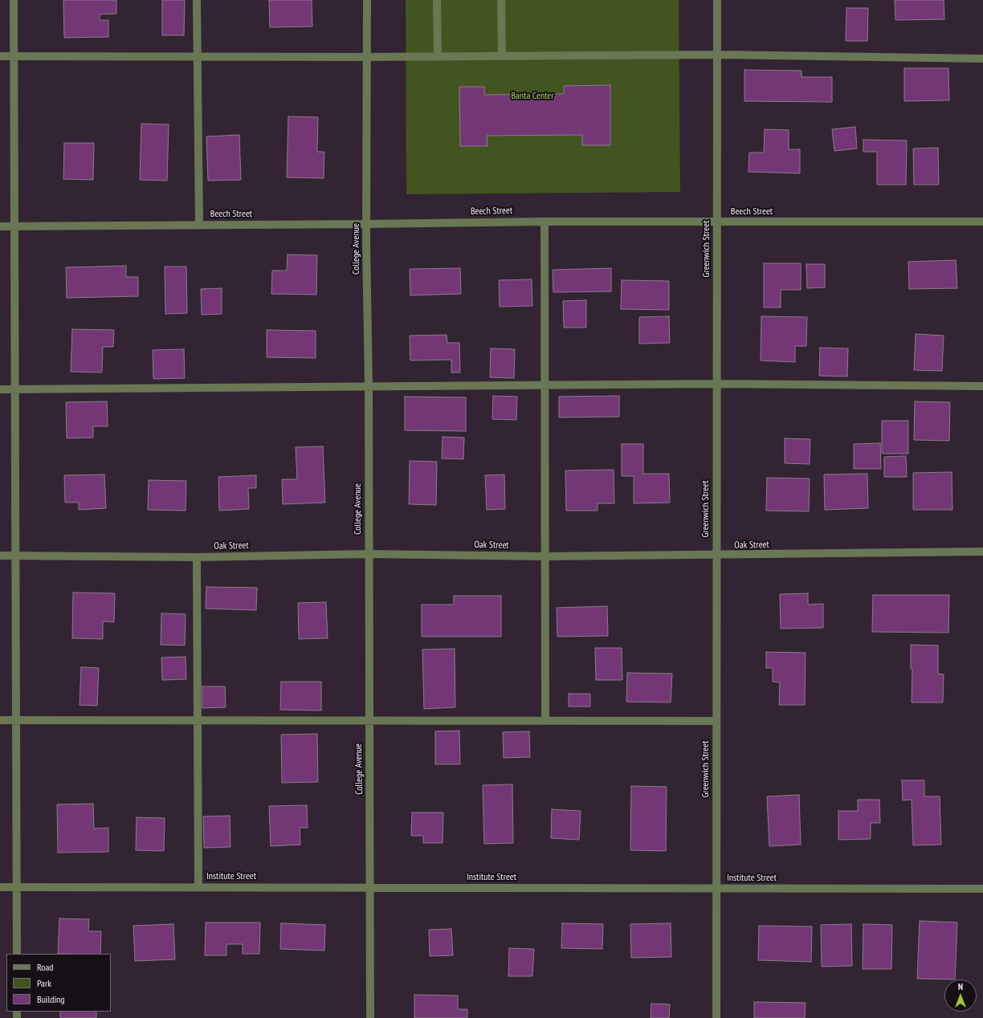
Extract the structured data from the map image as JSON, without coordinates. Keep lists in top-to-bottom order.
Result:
{
  "streets": {
    "street": [
      "Beech Street",
      "College Avenue",
      "Greenwich Street",
      "Oak Street",
      "Institute Street"
    ]
  },
  "crossings": [
    ["Beech Street", "College Avenue"],
    ["Beech Street", "Greenwich Street"],
    ["College Avenue", "Oak Street"],
    ["College Avenue", "Institute Street"],
    ["Greenwich Street", "Oak Street"],
    ["Greenwich Street", "Institute Street"]
  ],
  "parks": ["Banta Center"],
  "legend": ["Road", "Park", "Building"],
  "north": "top"
}
